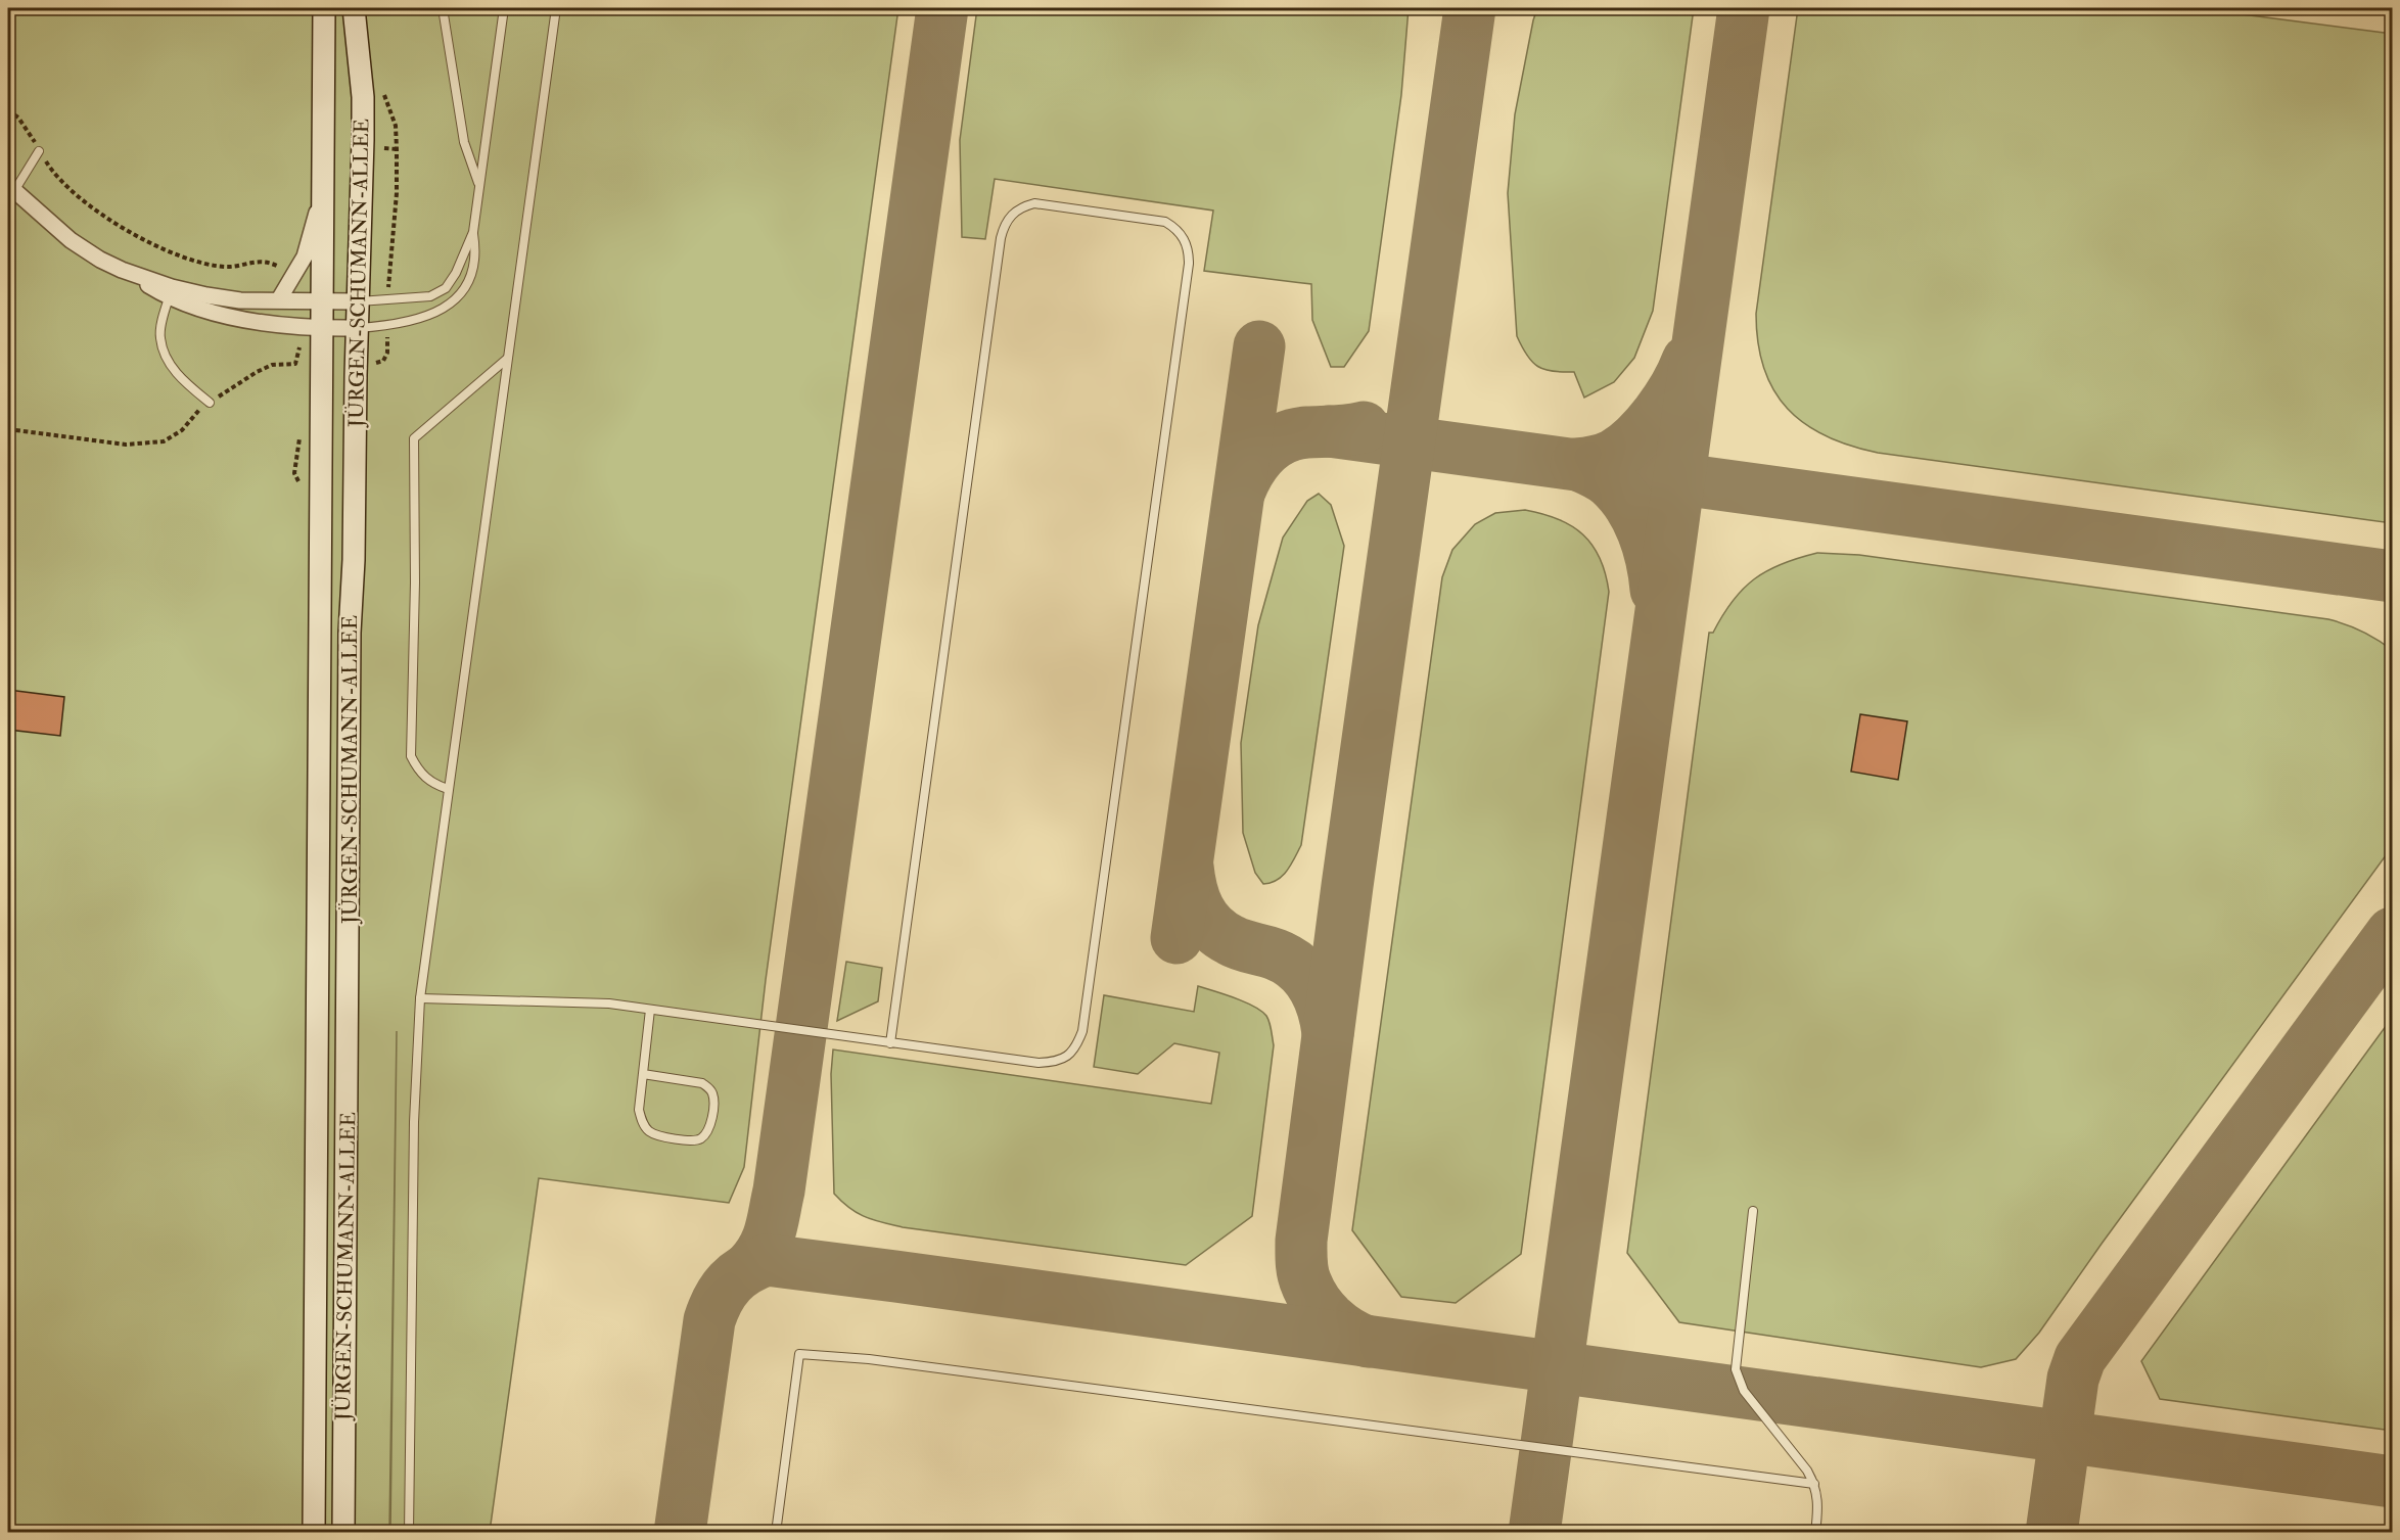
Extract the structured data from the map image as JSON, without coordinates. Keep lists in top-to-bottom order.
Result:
{
  "streets": {
    "street": ["JÜRGEN-SCHUMANN-ALLEE"]
  }
}
